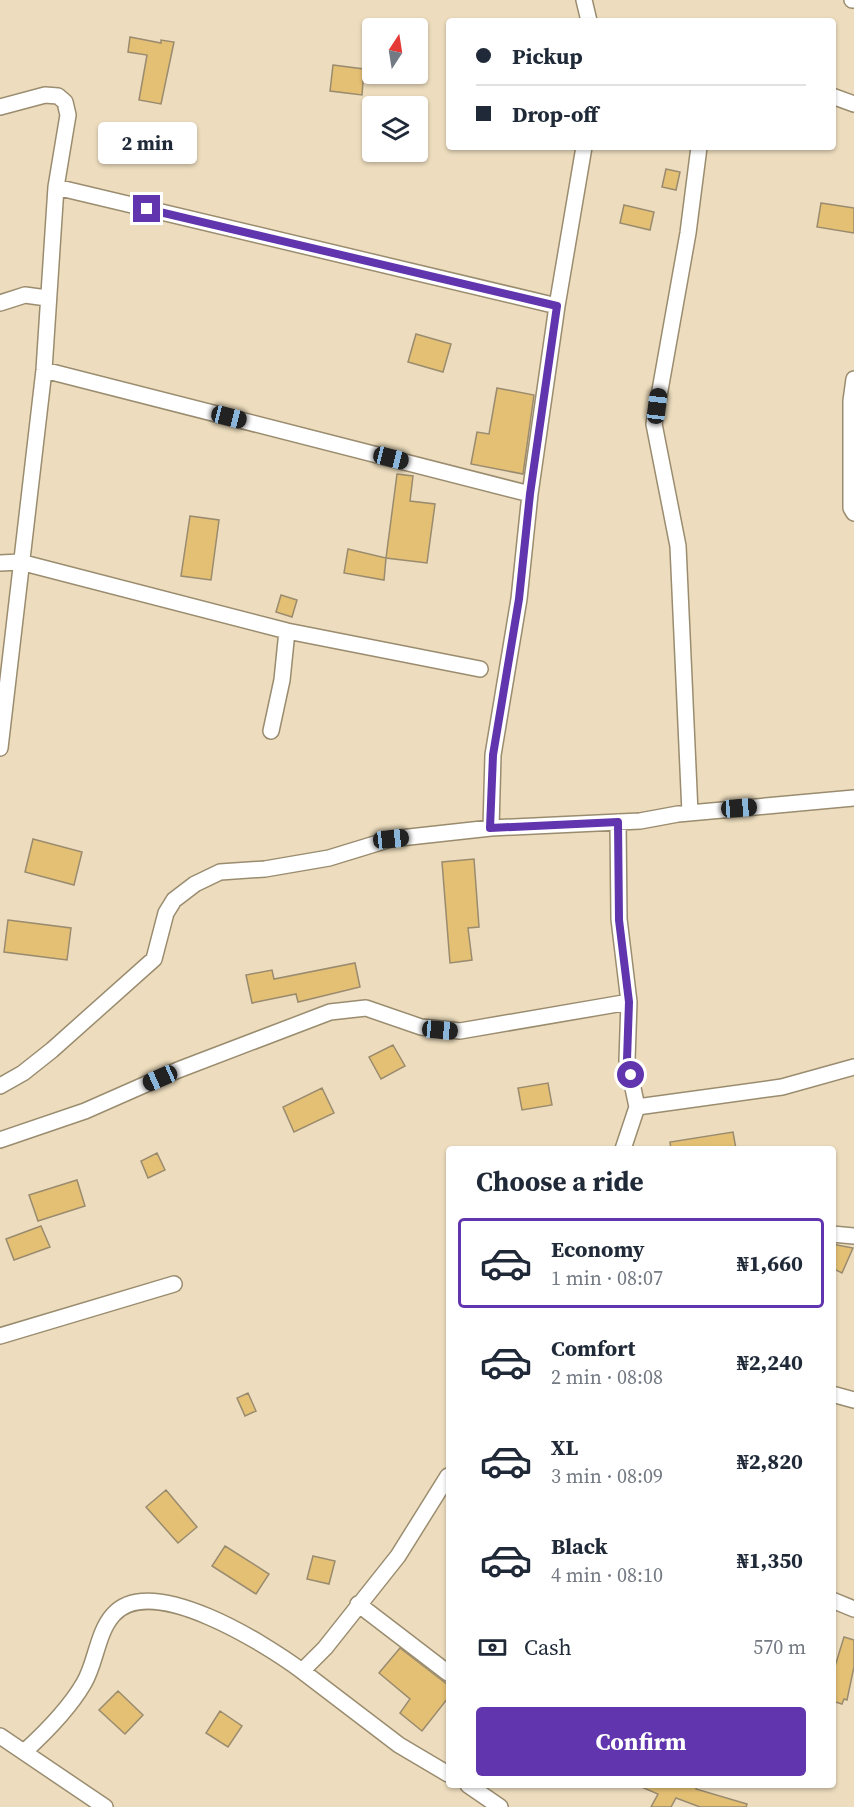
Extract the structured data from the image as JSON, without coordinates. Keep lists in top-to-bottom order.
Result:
{
  "north": "top",
  "page": {
    "banner": ["Pickup", "Drop-off"],
    "bubble": "2 min",
    "heading": "Choose a ride",
    "list": [
      {
        "name": "Economy",
        "note": "1 min · 08:07",
        "value": "₦1,660"
      },
      {
        "name": "Comfort",
        "note": "2 min · 08:08",
        "value": "₦2,240"
      },
      {
        "name": "XL",
        "note": "3 min · 08:09",
        "value": "₦2,820"
      },
      {
        "name": "Black",
        "note": "4 min · 08:10",
        "value": "₦1,350"
      }
    ],
    "pay": ["Cash", "570 m"],
    "buttons": "Confirm"
  }
}
